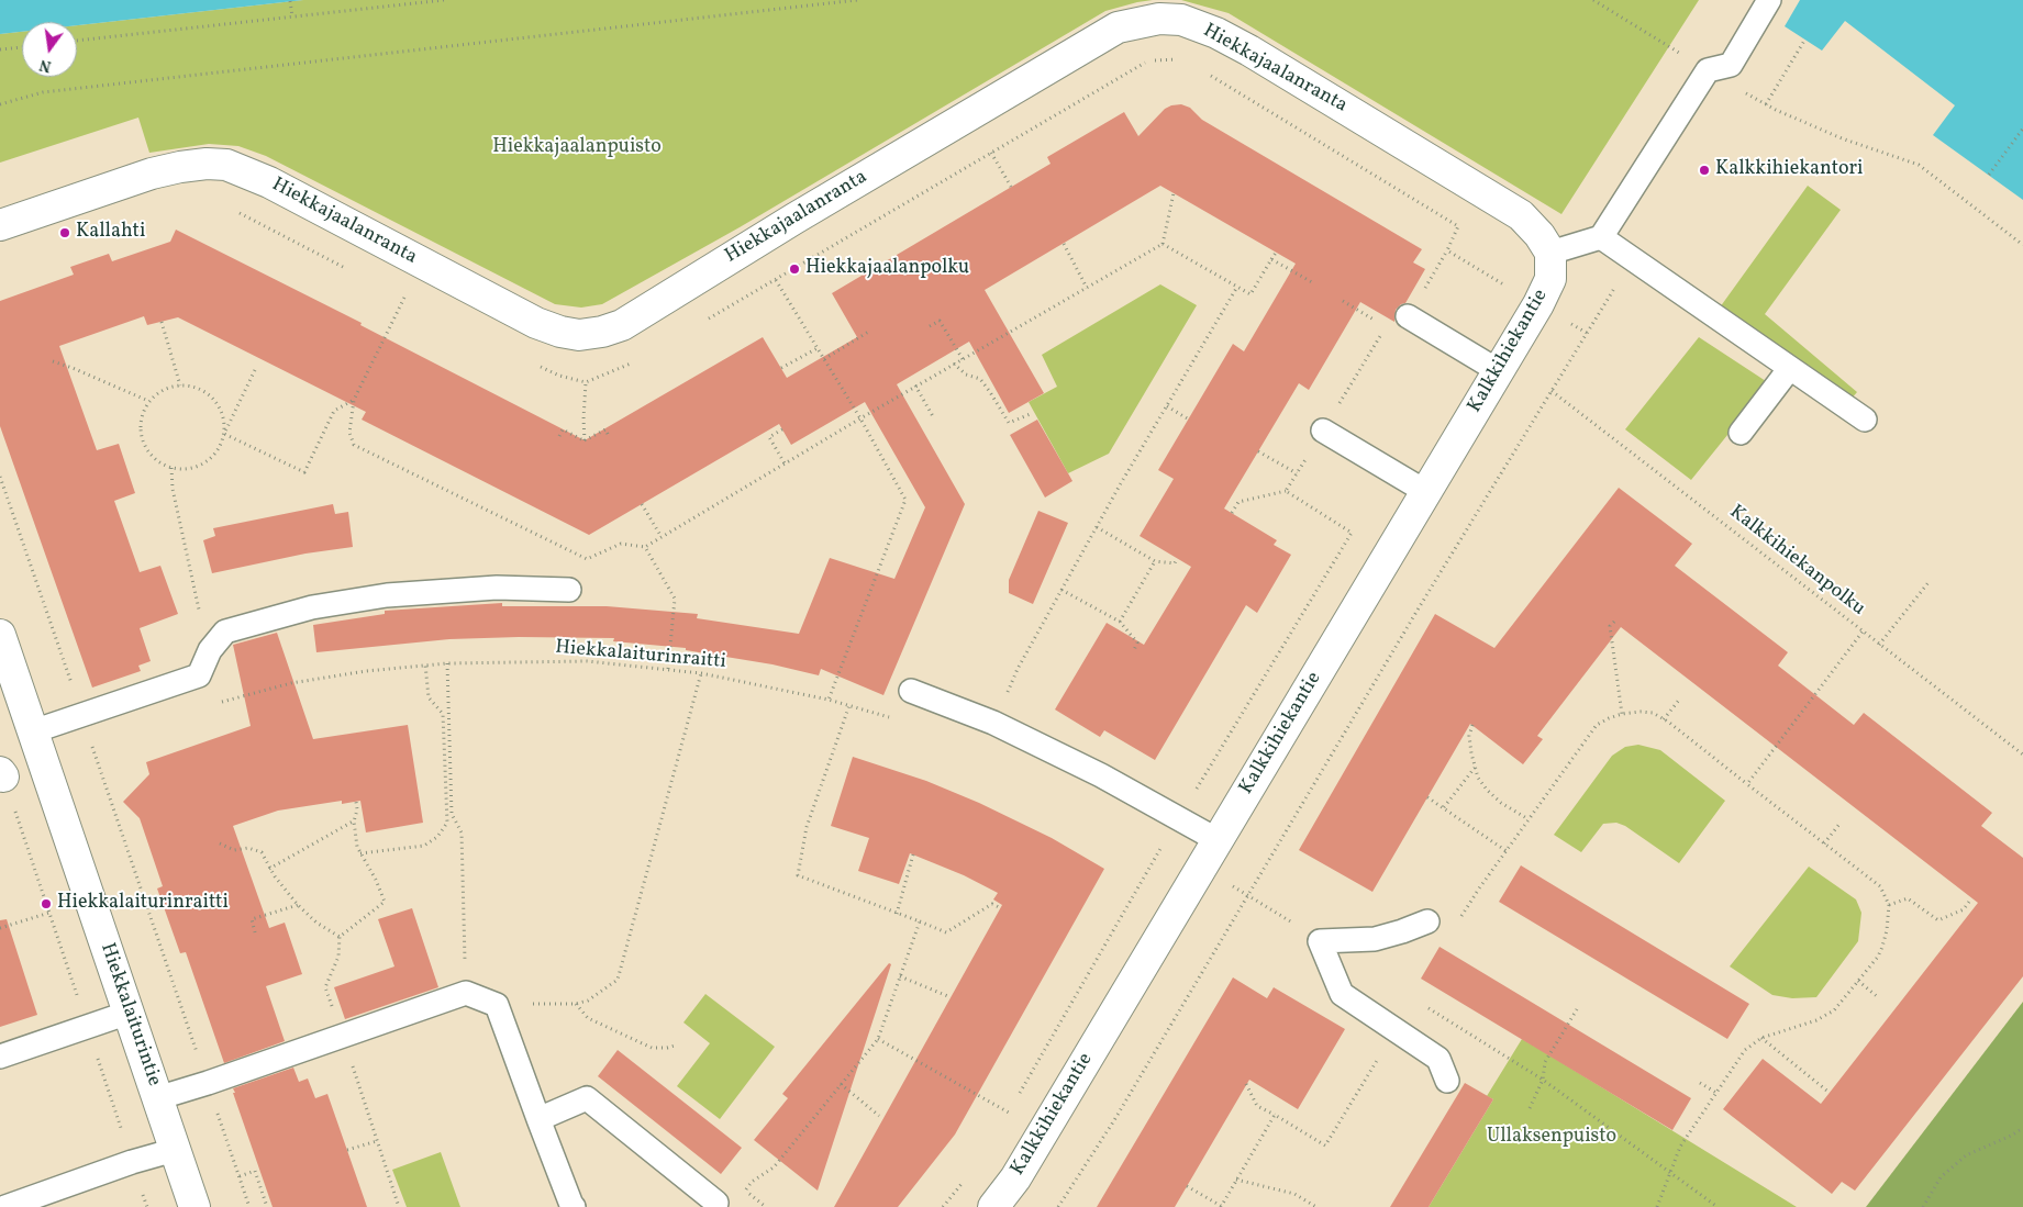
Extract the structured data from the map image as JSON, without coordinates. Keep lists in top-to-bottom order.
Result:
{
  "streets": {
    "street": ["Hiekkajaalanranta", "Kalkkihiekantie", "Hiekkalaiturintie"],
    "path": ["Kalkkihiekanpolku", "Hiekkalaiturinraitti"]
  },
  "crossings": [
    ["Hiekkajaalanranta", "Kalkkihiekantie"]
  ],
  "parks": ["Hiekkajaalanpuisto", "Ullaksenpuisto"],
  "places": [
    "Kalkkihiekantori",
    "Kallahti",
    "Hiekkajaalanpolku",
    "Hiekkalaiturinraitti"
  ],
  "north": "bottom"
}
